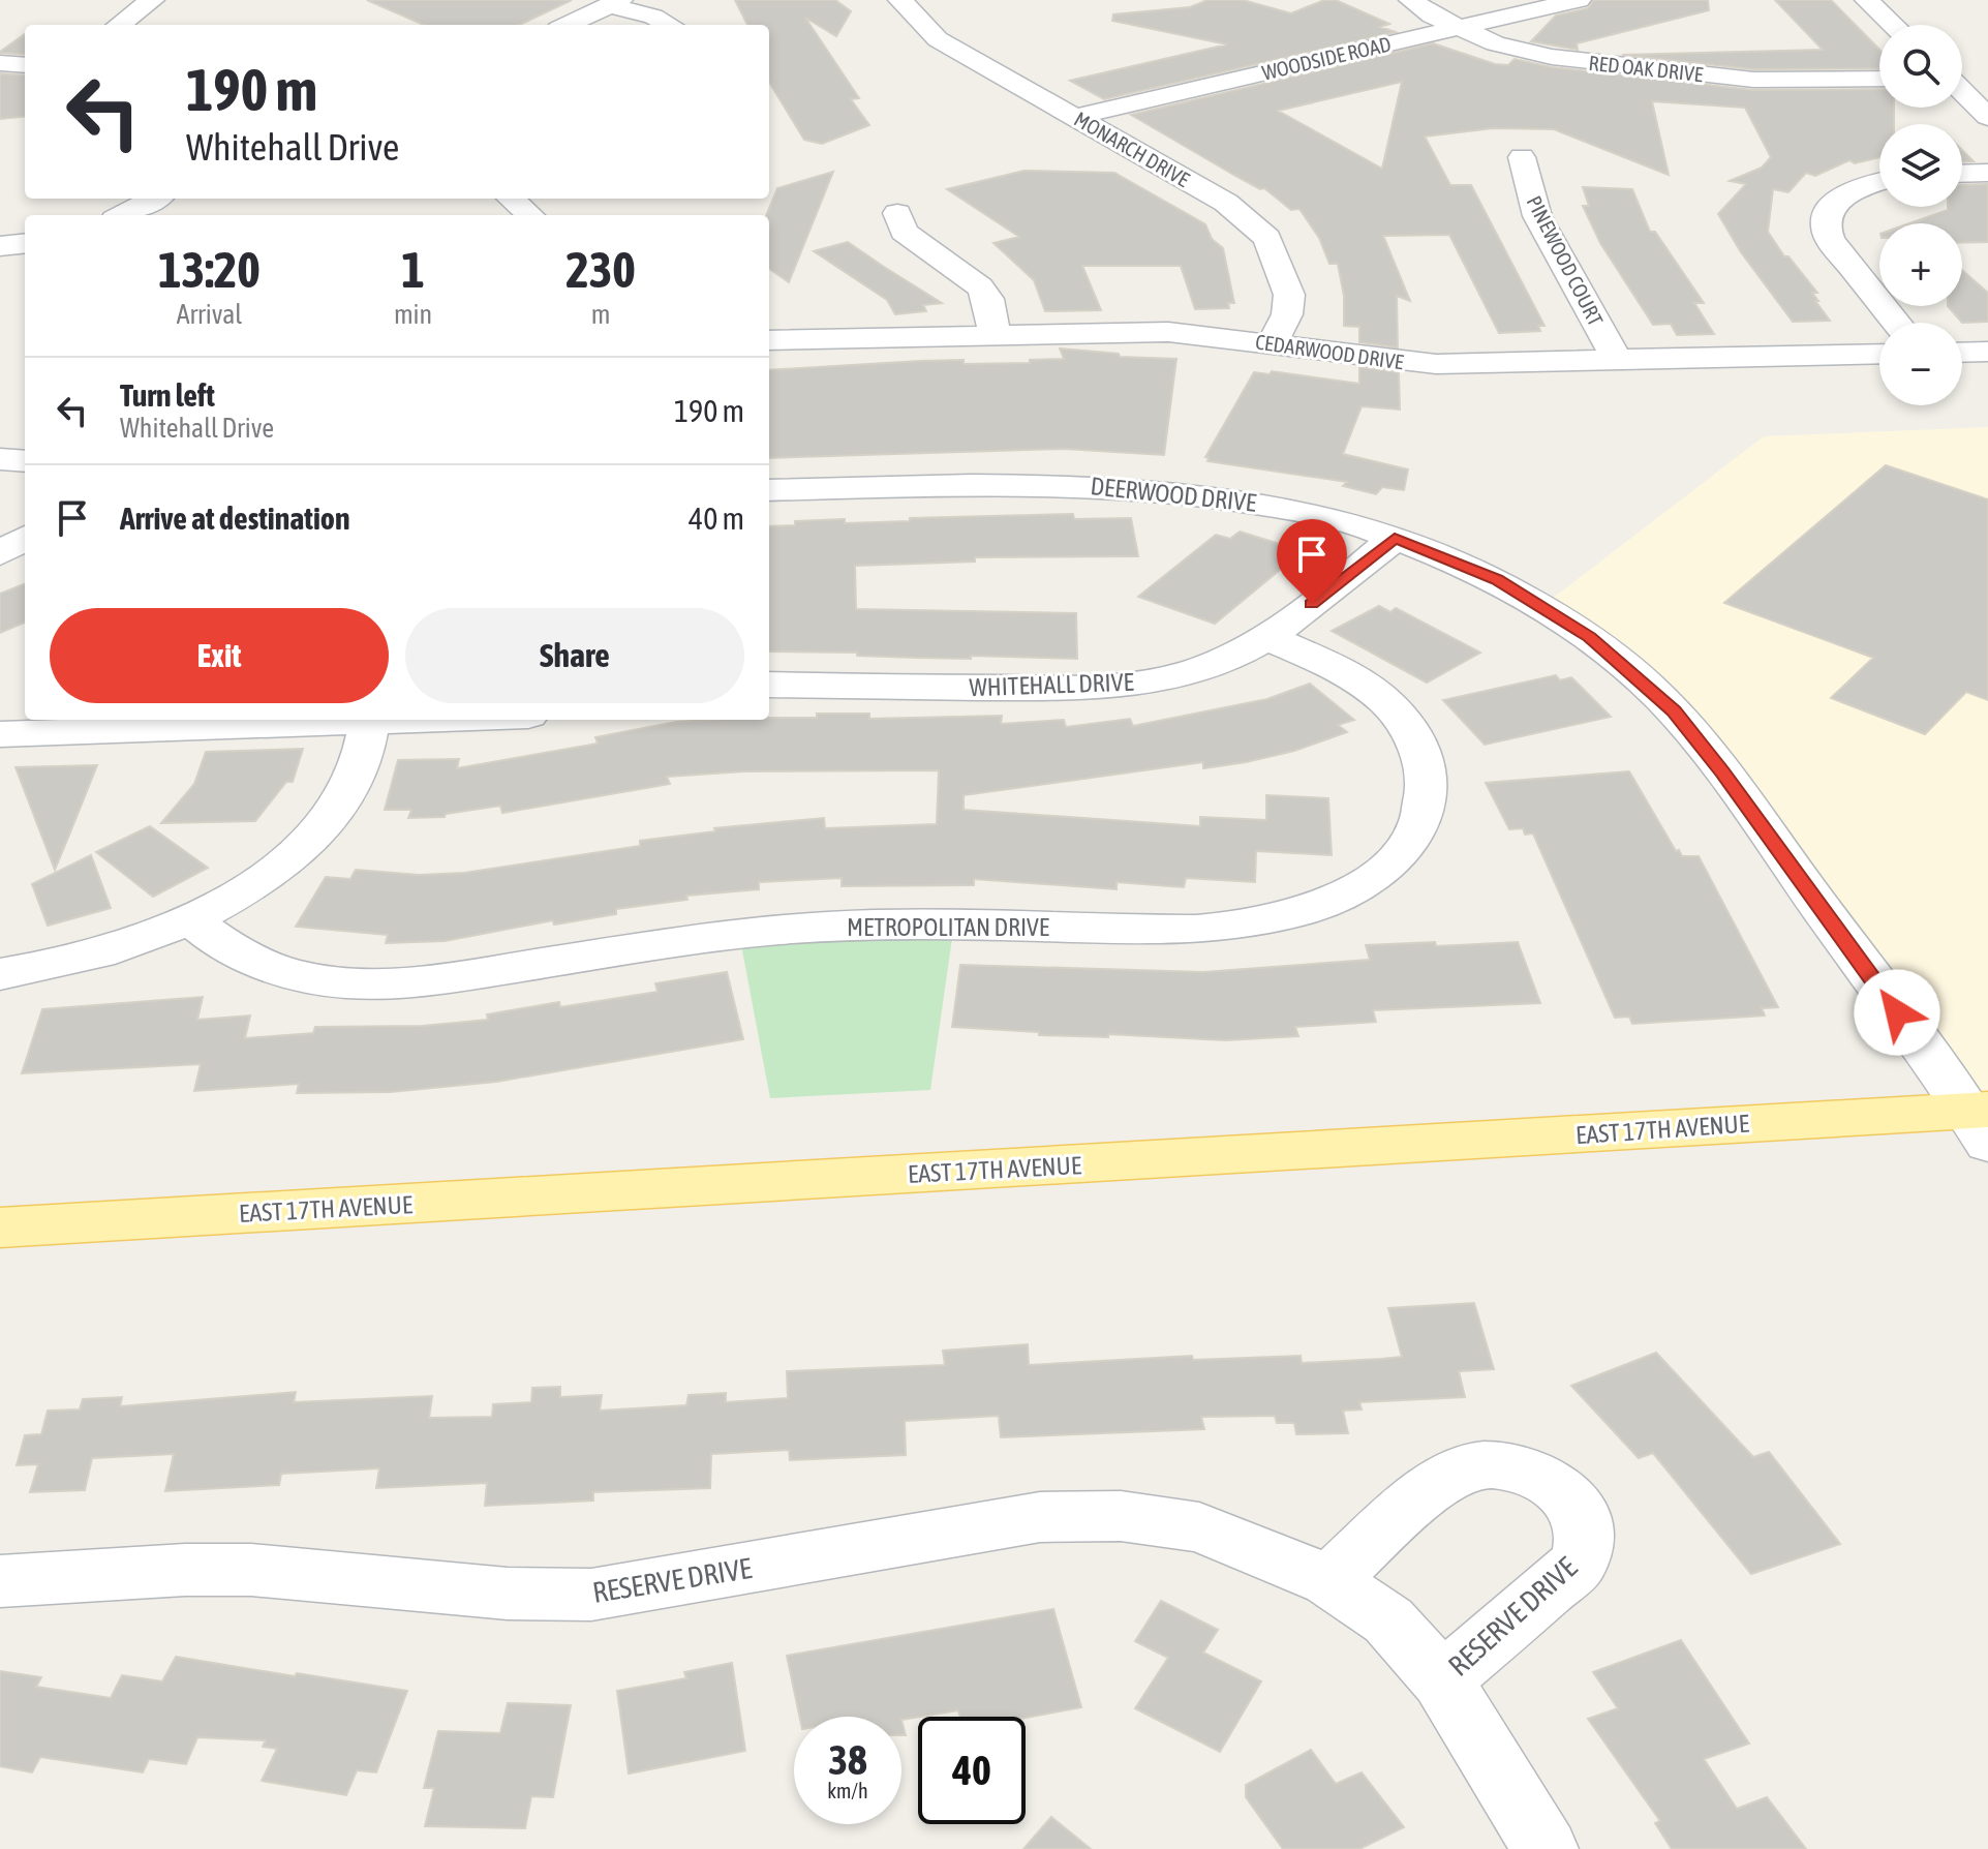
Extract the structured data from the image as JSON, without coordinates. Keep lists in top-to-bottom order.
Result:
{
  "streets": {
    "main road": ["EAST 17TH AVENUE"],
    "street": [
      "WOODSIDE ROAD",
      "RED OAK DRIVE",
      "MONARCH DRIVE",
      "PINEWOOD COURT",
      "CEDARWOOD DRIVE",
      "DEERWOOD DRIVE",
      "WHITEHALL DRIVE",
      "METROPOLITAN DRIVE",
      "RESERVE DRIVE"
    ]
  },
  "crossings": [
    ["WOODSIDE ROAD", "RED OAK DRIVE"],
    ["WOODSIDE ROAD", "MONARCH DRIVE"],
    ["MONARCH DRIVE", "CEDARWOOD DRIVE"],
    ["PINEWOOD COURT", "CEDARWOOD DRIVE"],
    ["DEERWOOD DRIVE", "WHITEHALL DRIVE"],
    ["DEERWOOD DRIVE", "EAST 17TH AVENUE"],
    ["WHITEHALL DRIVE", "METROPOLITAN DRIVE"]
  ],
  "page": {
    "map_buttons": ["+", "−"],
    "turn": ["190 m", "Whitehall Drive"],
    "eta": [
      "13:20",
      "Arrival",
      "1",
      "min",
      "230",
      "m"
    ],
    "list": [
      {
        "name": "Turn left",
        "note": "Whitehall Drive",
        "value": "190 m"
      },
      {
        "name": "Arrive at destination",
        "value": "40 m"
      }
    ],
    "buttons": ["Exit", "Share"],
    "speed": "38 km/h",
    "limit": "40"
  }
}
